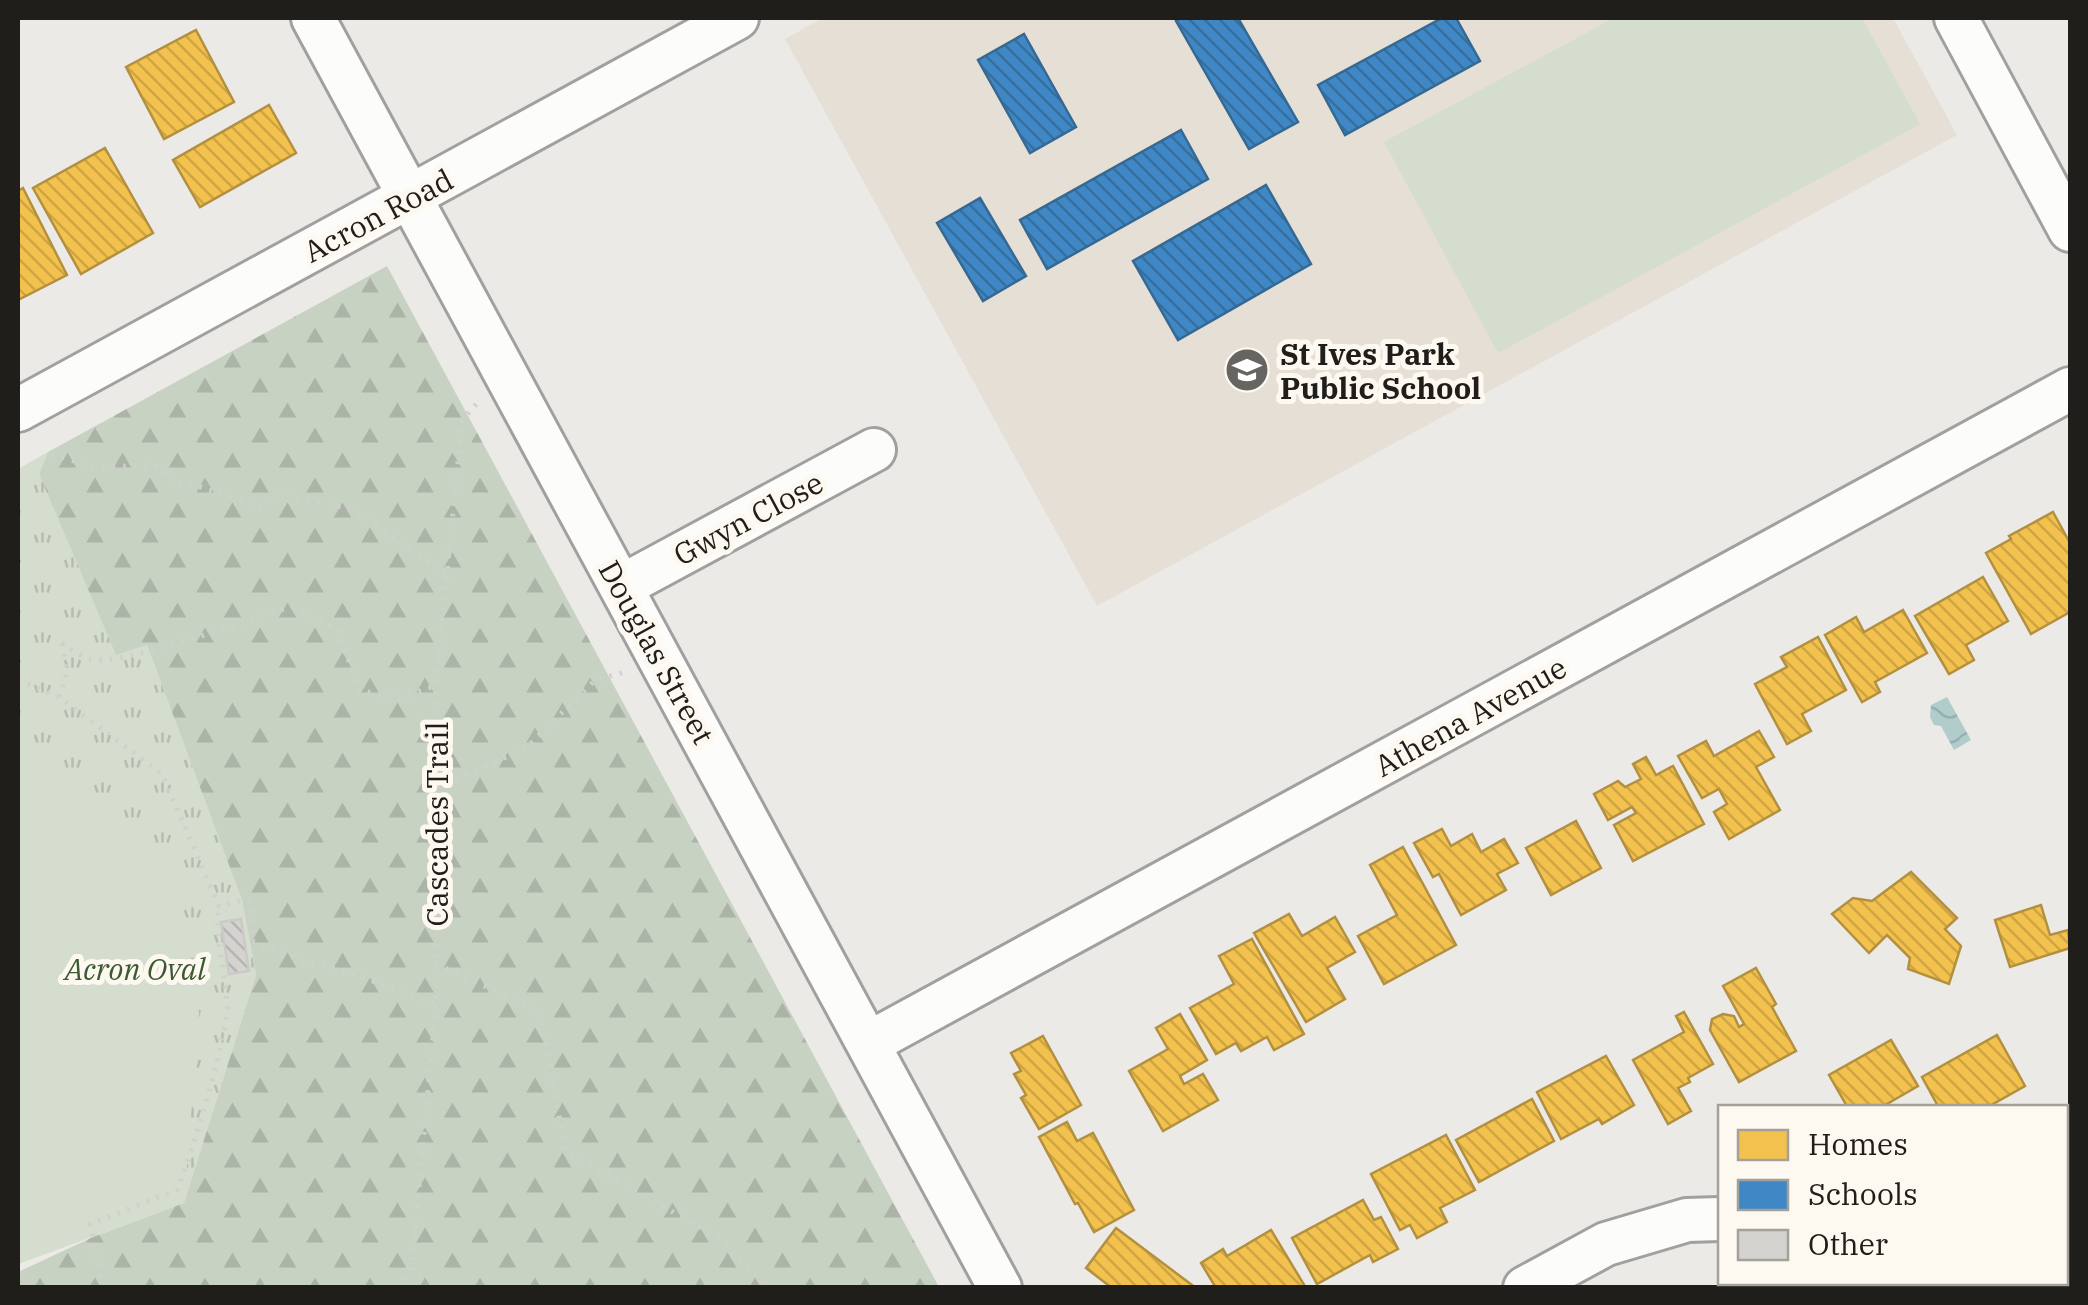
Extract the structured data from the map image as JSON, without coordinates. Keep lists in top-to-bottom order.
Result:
{
  "streets": {
    "street": [
      "Acron Road",
      "Gwyn Close",
      "Douglas Street",
      "Athena Avenue"
    ],
    "path": ["Cascades Trail"]
  },
  "crossings": [
    ["Acron Road", "Douglas Street"],
    ["Gwyn Close", "Douglas Street"],
    ["Douglas Street", "Athena Avenue"],
    ["Douglas Street", "Cascades Trail"]
  ],
  "parks": ["Acron Oval"],
  "places": {
    "school or university": ["St Ives Park Public School"]
  },
  "legend": ["Homes", "Schools", "Other"]
}
